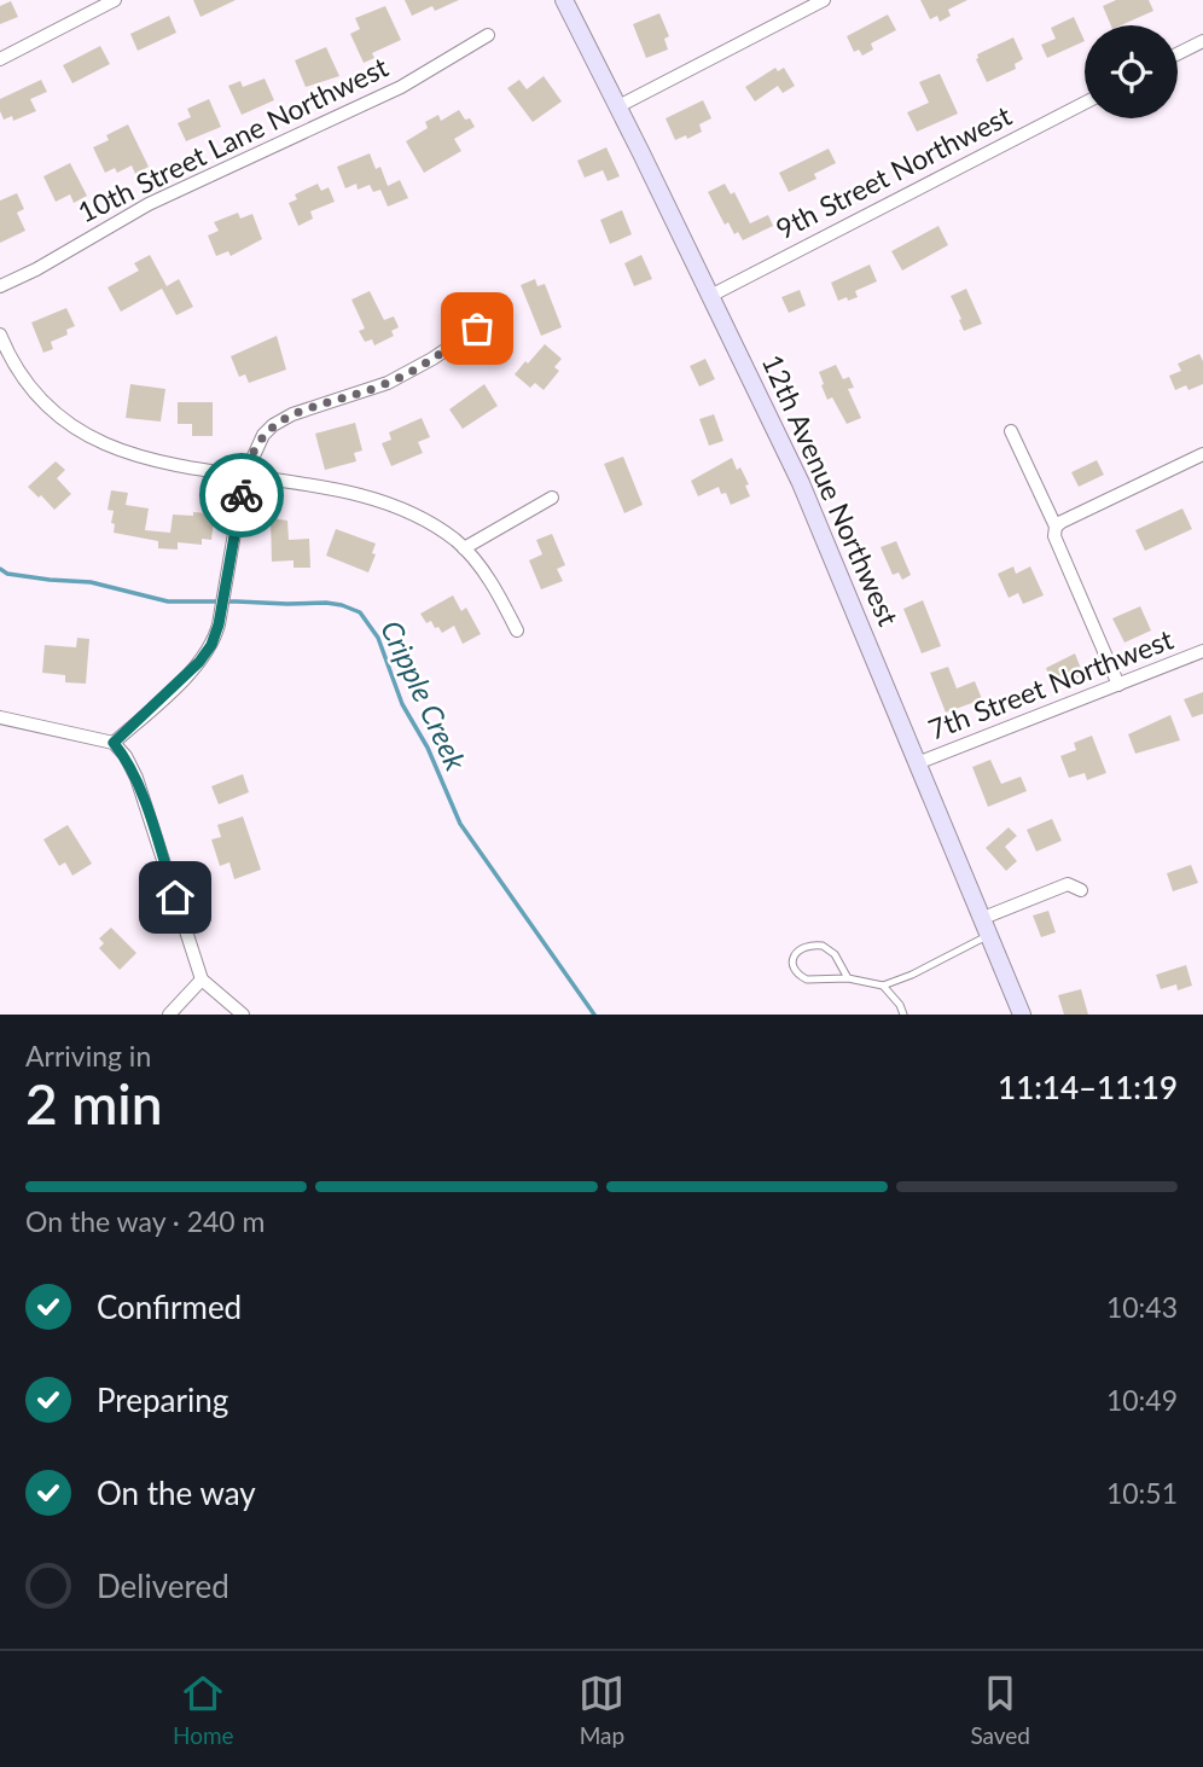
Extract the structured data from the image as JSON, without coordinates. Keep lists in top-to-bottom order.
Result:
{
  "streets": {
    "main road": ["12th Avenue Northwest"],
    "street": ["10th Street Lane Northwest", "9th Street Northwest", "7th Street Northwest"]
  },
  "crossings": [
    ["9th Street Northwest", "12th Avenue Northwest"],
    ["12th Avenue Northwest", "7th Street Northwest"]
  ],
  "water": ["Cripple Creek"],
  "page": {
    "heading": ["2 min", "Arriving in", "11:14–11:19"],
    "bar": "On the way · 240 m",
    "list": [
      ["Confirmed", "10:43"],
      ["Preparing", "10:49"],
      ["On the way", "10:51"],
      "Delivered"
    ],
    "tabs": ["Home", "Map", "Saved"]
  }
}
